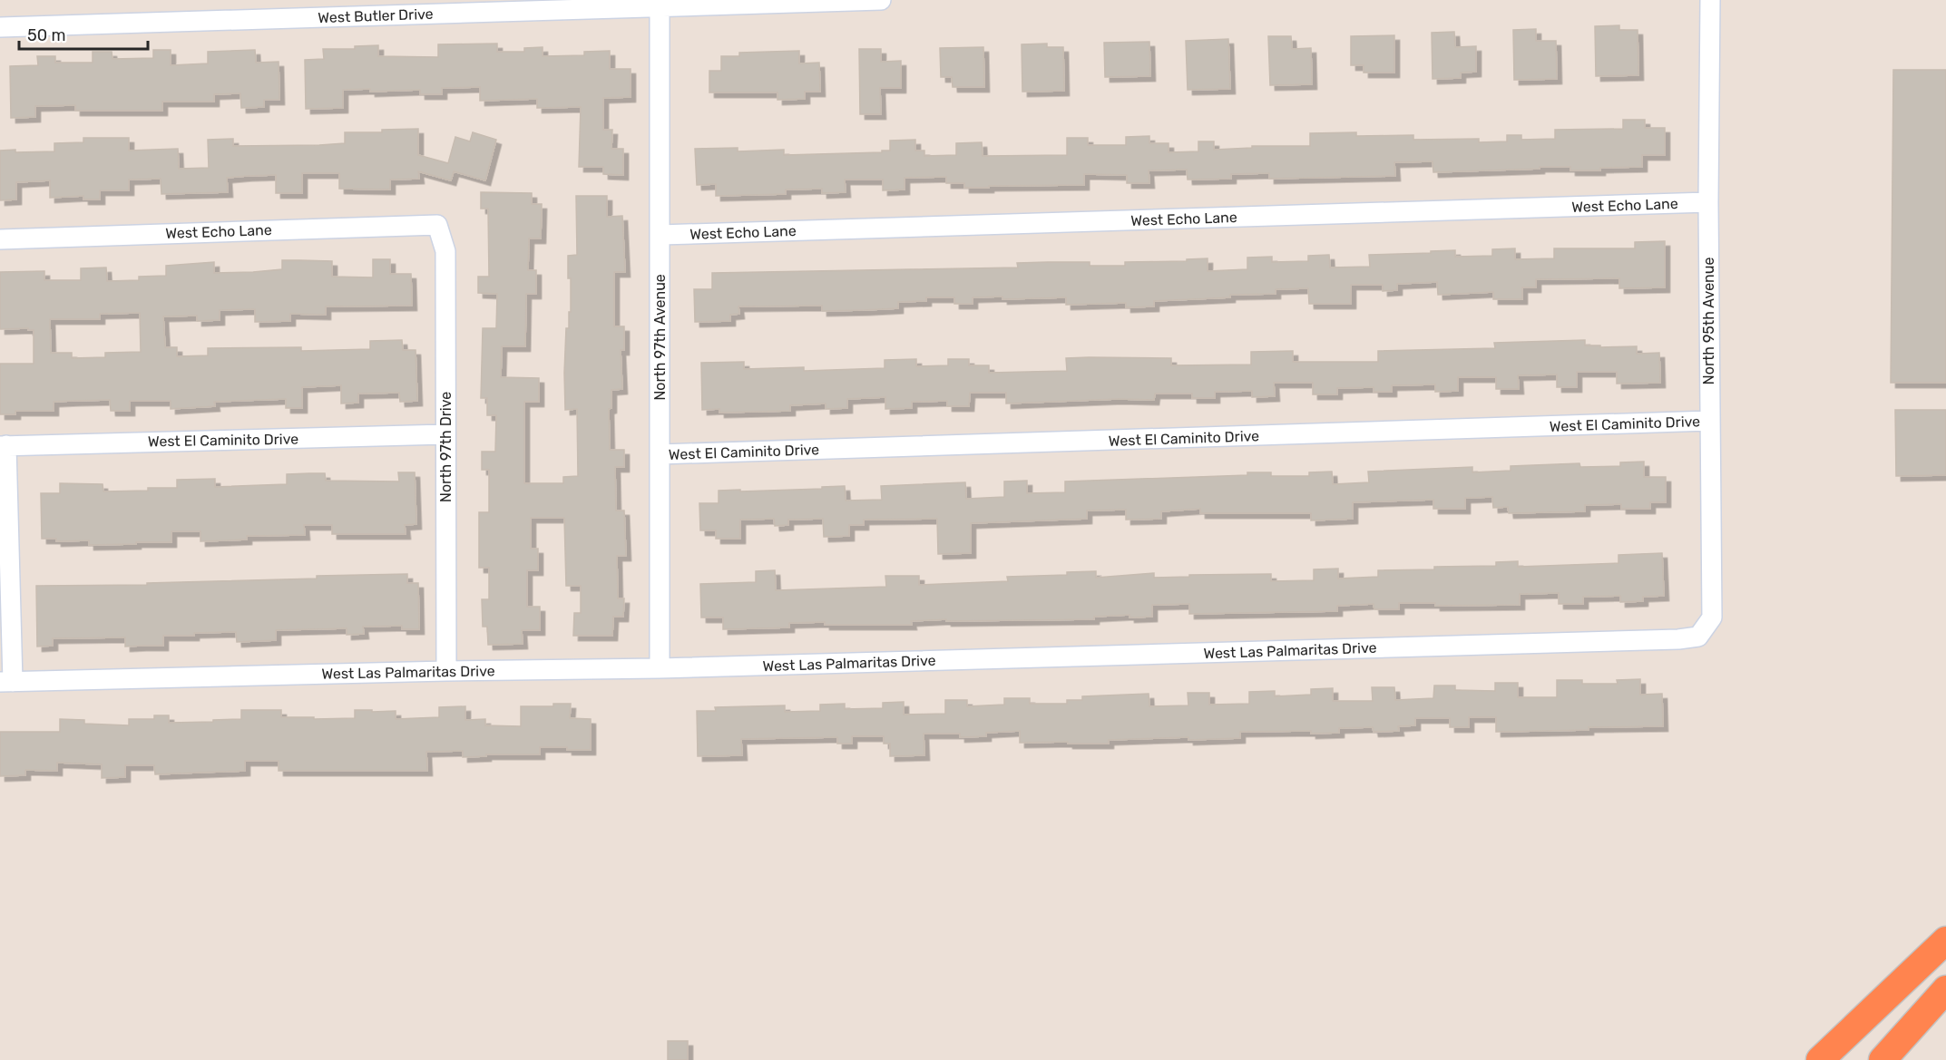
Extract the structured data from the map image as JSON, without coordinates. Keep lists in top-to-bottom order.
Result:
{
  "streets": {
    "street": [
      "West Butler Drive",
      "West Echo Lane",
      "North 95th Avenue",
      "North 97th Avenue",
      "West El Caminito Drive",
      "North 97th Drive",
      "West Las Palmaritas Drive"
    ]
  },
  "crossings": [
    ["West Butler Drive", "North 97th Avenue"],
    ["West Echo Lane", "North 95th Avenue"],
    ["West Echo Lane", "North 97th Avenue"],
    ["West Echo Lane", "North 97th Drive"],
    ["North 95th Avenue", "West El Caminito Drive"],
    ["North 95th Avenue", "West Las Palmaritas Drive"],
    ["North 97th Avenue", "West El Caminito Drive"],
    ["North 97th Avenue", "West Las Palmaritas Drive"],
    ["West El Caminito Drive", "North 97th Drive"],
    ["North 97th Drive", "West Las Palmaritas Drive"]
  ],
  "scale_bar": "50 m"
}
